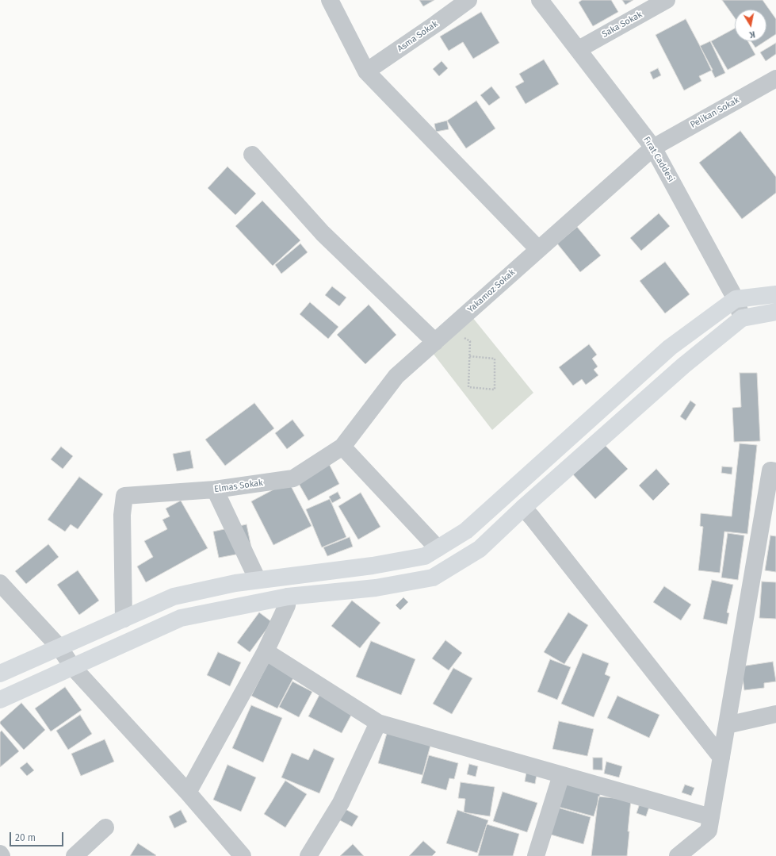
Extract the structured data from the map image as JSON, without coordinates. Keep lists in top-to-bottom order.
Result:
{
  "streets": {
    "street": [
      "Saka Sokak",
      "Asma Sokak",
      "Pelikan Sokak",
      "Fırat Caddesi",
      "Yakamoz Sokak",
      "Elmas Sokak"
    ]
  },
  "crossings": [
    ["Saka Sokak", "Fırat Caddesi"],
    ["Pelikan Sokak", "Fırat Caddesi"],
    ["Pelikan Sokak", "Yakamoz Sokak"],
    ["Fırat Caddesi", "Yakamoz Sokak"],
    ["Yakamoz Sokak", "Elmas Sokak"]
  ],
  "scale_bar": "20 m",
  "north": "bottom"
}
